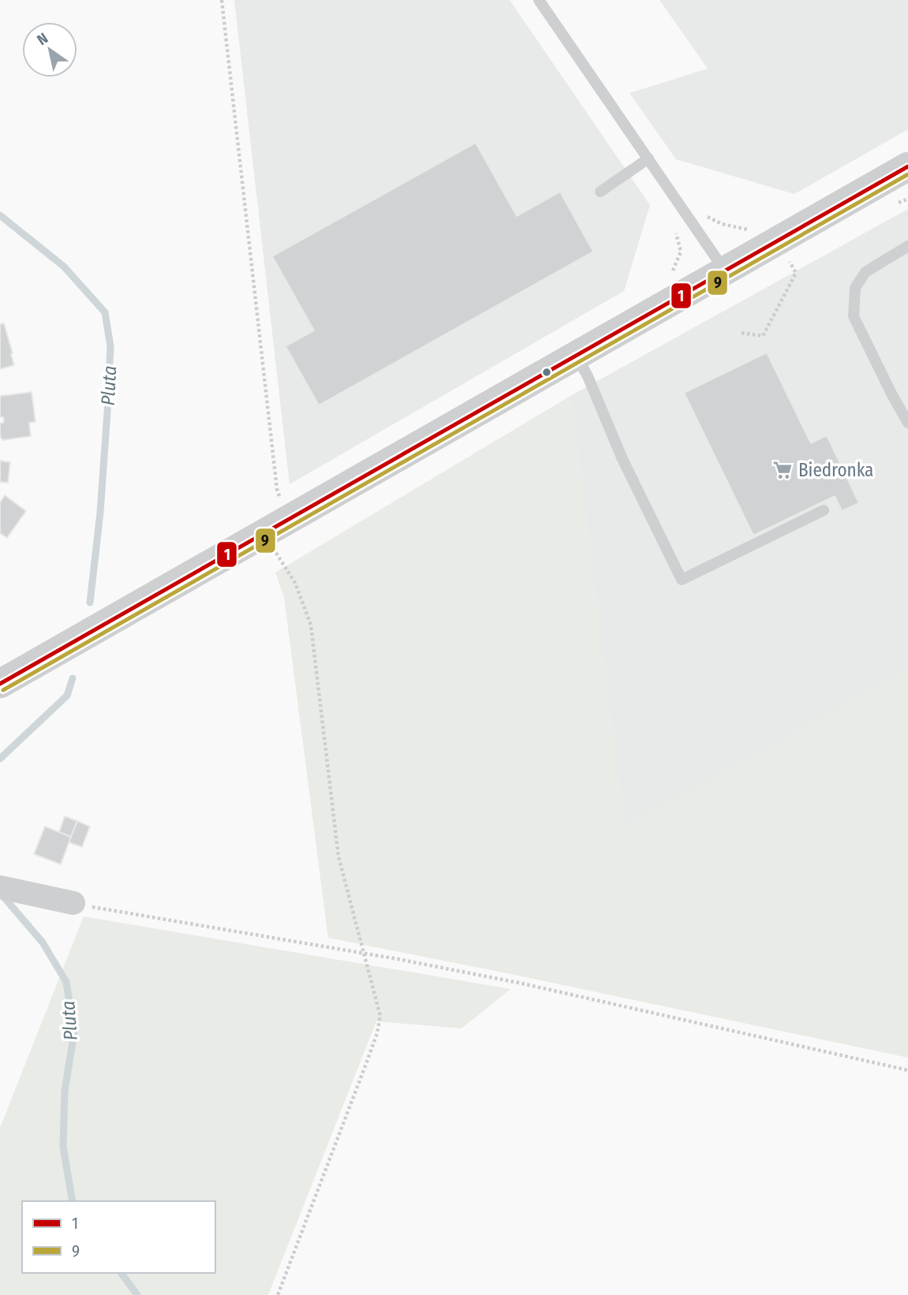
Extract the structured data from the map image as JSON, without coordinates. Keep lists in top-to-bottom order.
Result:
{
  "water": ["Pluta"],
  "places": {
    "supermarket": ["Biedronka"]
  },
  "lines": ["transit line 1", "transit line 9"],
  "legend": ["1", "9"],
  "north": "top left"
}
